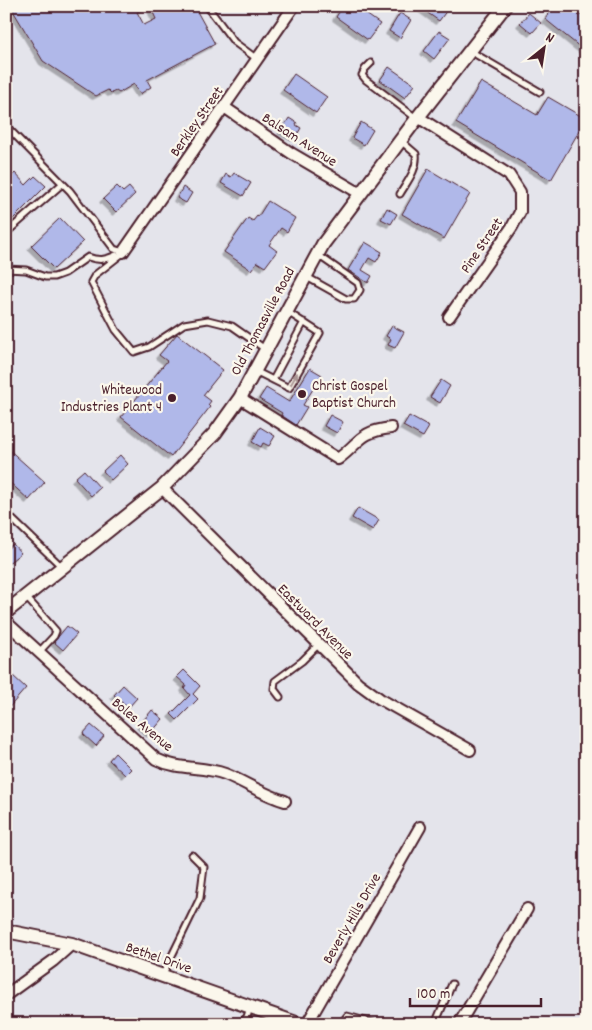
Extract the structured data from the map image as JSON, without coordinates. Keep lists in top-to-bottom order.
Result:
{
  "streets": {
    "street": [
      "Berkley Street",
      "Balsam Avenue",
      "Pine Street",
      "Old Thomasville Road",
      "Eastward Avenue",
      "Boles Avenue",
      "Beverly Hills Drive",
      "Bethel Drive"
    ]
  },
  "crossings": [
    ["Berkley Street", "Balsam Avenue"],
    ["Balsam Avenue", "Old Thomasville Road"],
    ["Pine Street", "Old Thomasville Road"],
    ["Old Thomasville Road", "Eastward Avenue"]
  ],
  "places": ["Christ Gospel Baptist Church", "Whitewood Industries Plant 4"],
  "scale_bar": "100 m",
  "north": "top right"
}
